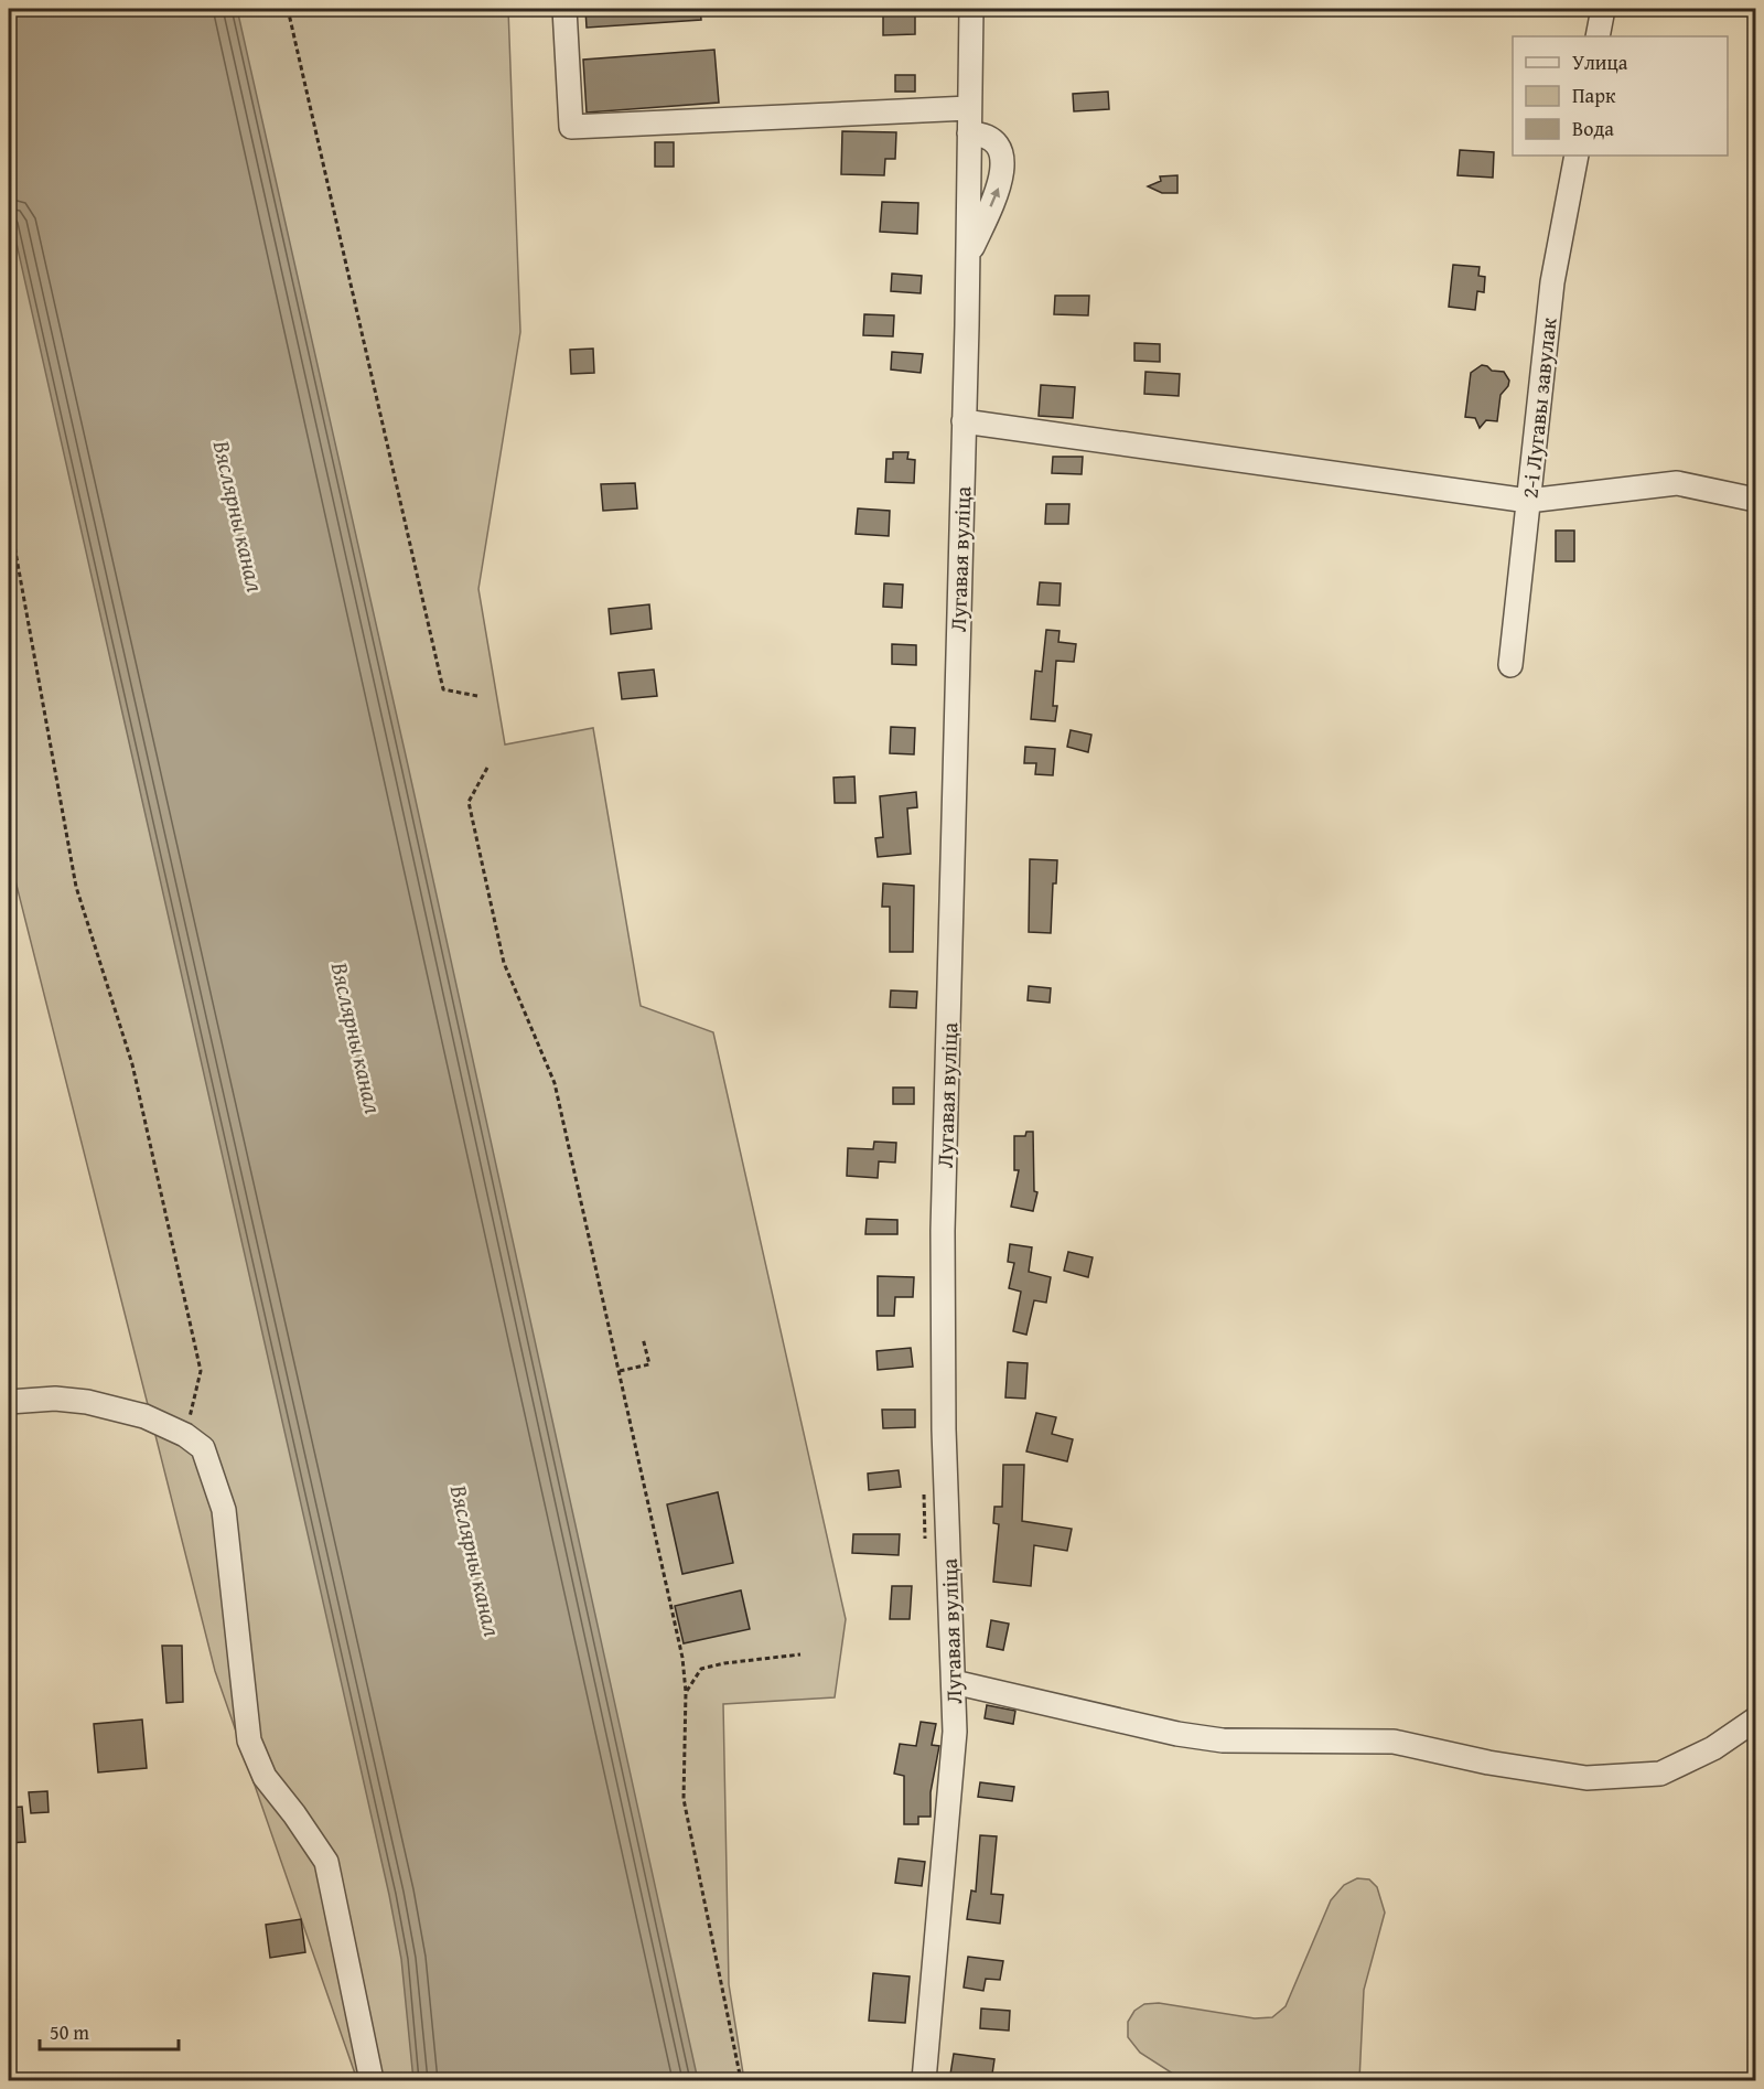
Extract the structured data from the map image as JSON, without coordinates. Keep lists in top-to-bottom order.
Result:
{
  "streets": {
    "street": ["2-і Лугавы завулак", "Лугавая вуліца"]
  },
  "water": ["Вяслярны канал"],
  "legend": ["Улица", "Парк", "Вода"],
  "scale_bar": "50 m"
}
